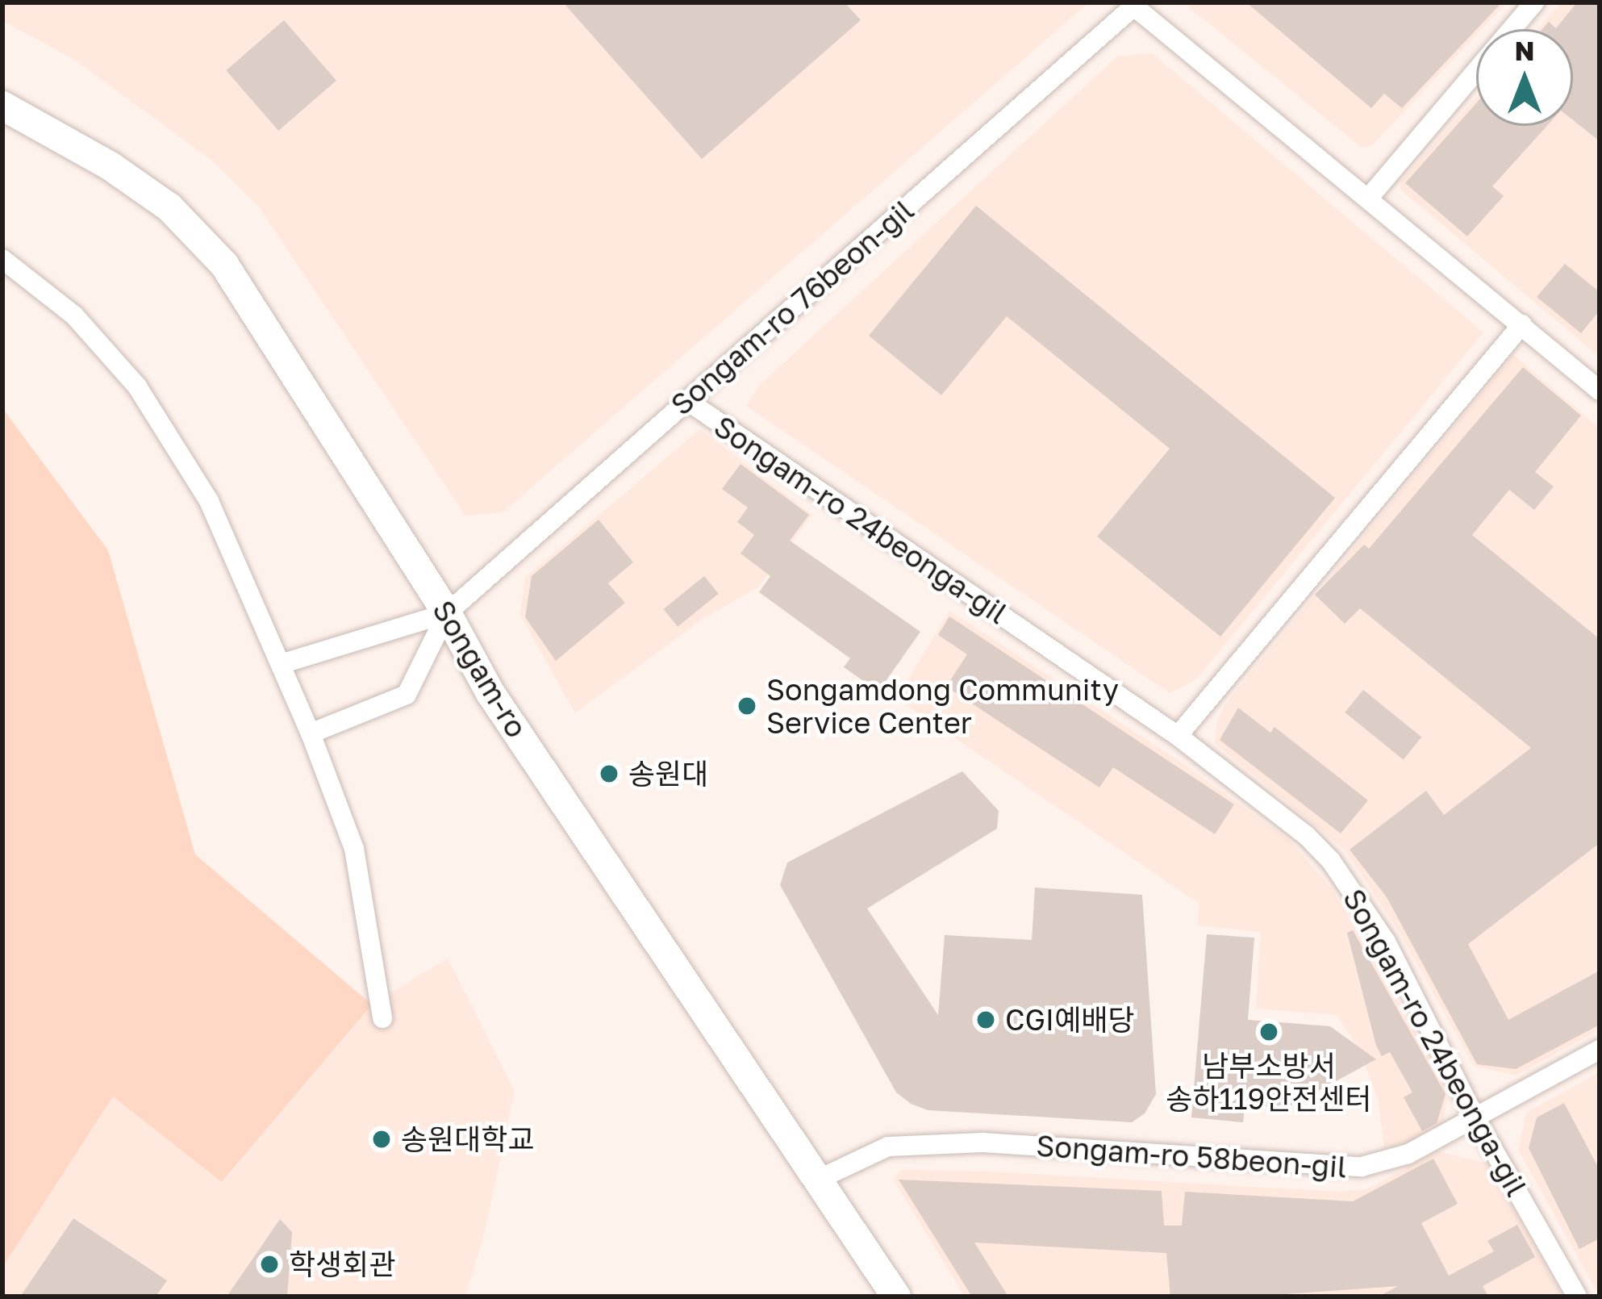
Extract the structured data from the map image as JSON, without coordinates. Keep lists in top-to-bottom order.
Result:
{
  "streets": {
    "main road": ["Songam-ro"],
    "street": ["Songam-ro 76beon-gil", "Songam-ro 24beonga-gil", "Songam-ro 58beon-gil"]
  },
  "crossings": [
    ["Songam-ro 76beon-gil", "Songam-ro 24beonga-gil"],
    ["Songam-ro 76beon-gil", "Songam-ro"],
    ["Songam-ro 24beonga-gil", "Songam-ro 58beon-gil"],
    ["Songam-ro", "Songam-ro 58beon-gil"]
  ],
  "places": [
    "Songamdong Community Service Center",
    "송원대",
    "CGI예배당",
    "남부소방서 송하119안전센터",
    "송원대학교",
    "학생회관"
  ],
  "north": "top"
}
